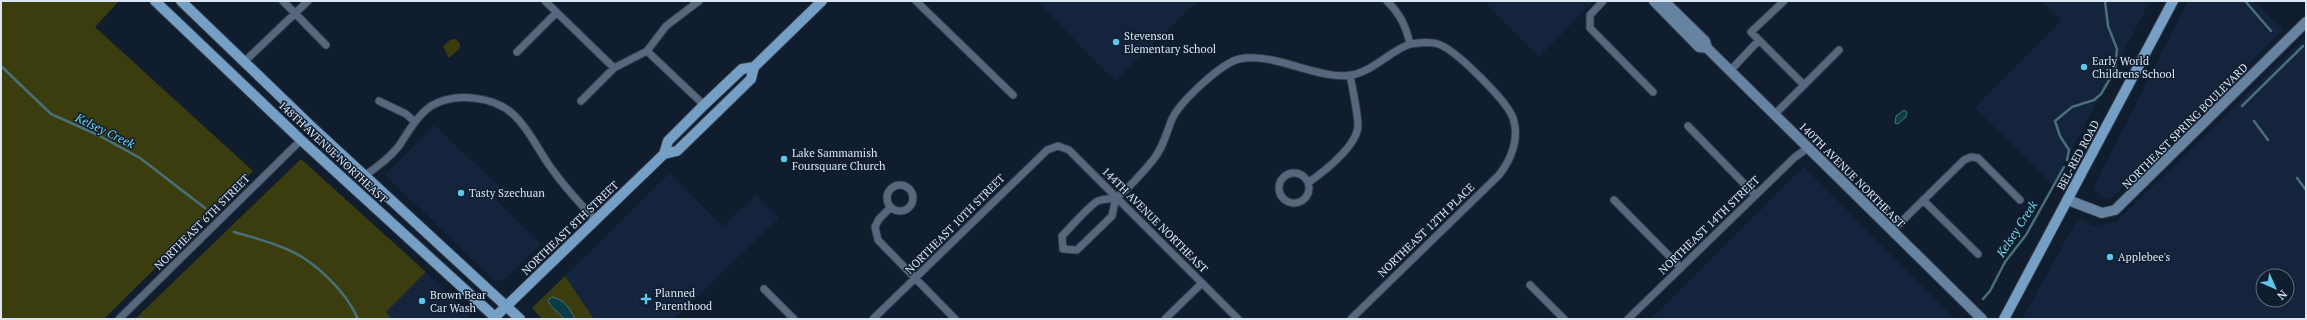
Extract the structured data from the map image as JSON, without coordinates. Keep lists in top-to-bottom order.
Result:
{
  "streets": {
    "main road": [
      "NORTHEAST SPRING BOULEVARD",
      "148TH AVENUE NORTHEAST",
      "BEL-RED ROAD",
      "140TH AVENUE NORTHEAST",
      "NORTHEAST 8TH STREET"
    ],
    "street": [
      "144TH AVENUE NORTHEAST",
      "NORTHEAST 6TH STREET",
      "NORTHEAST 10TH STREET",
      "NORTHEAST 14TH STREET",
      "NORTHEAST 12TH PLACE"
    ]
  },
  "crossings": [
    ["NORTHEAST SPRING BOULEVARD", "BEL-RED ROAD"],
    ["148TH AVENUE NORTHEAST", "NORTHEAST 6TH STREET"],
    ["148TH AVENUE NORTHEAST", "NORTHEAST 8TH STREET"],
    ["140TH AVENUE NORTHEAST", "NORTHEAST 14TH STREET"],
    ["144TH AVENUE NORTHEAST", "NORTHEAST 10TH STREET"]
  ],
  "water": ["Kelsey Creek"],
  "places": {
    "other": [
      "Stevenson Elementary School",
      "Early World Childrens School",
      "Lake Sammamish Foursquare Church",
      "Tasty Szechuan",
      "Applebee's",
      "Brown Bear Car Wash"
    ],
    "health": ["Planned Parenthood"]
  },
  "north": "bottom right"
}
